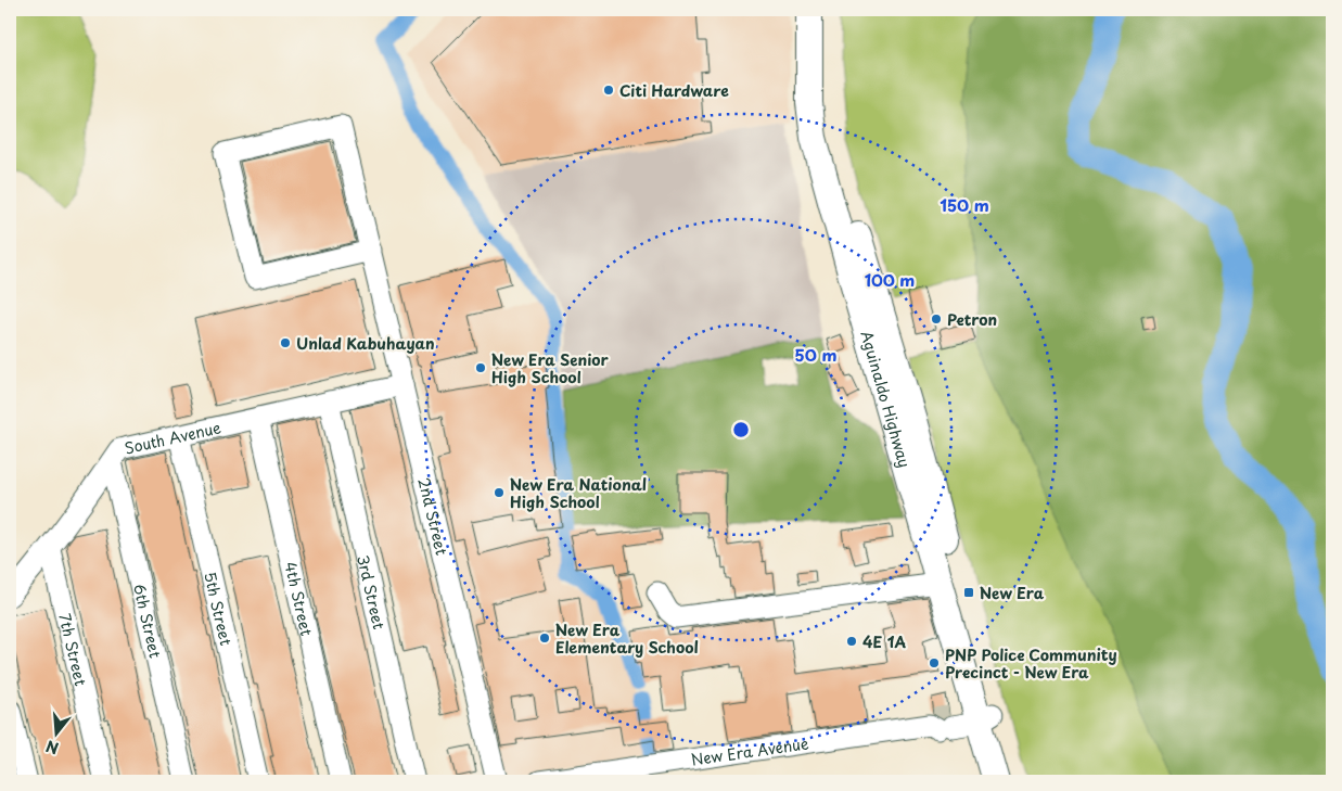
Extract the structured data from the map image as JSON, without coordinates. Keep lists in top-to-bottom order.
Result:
{
  "streets": {
    "main road": ["Aguinaldo Highway"],
    "street": [
      "South Avenue",
      "2nd Street",
      "3rd Street",
      "4th Street",
      "5th Street",
      "6th Street",
      "7th Street",
      "New Era Avenue"
    ]
  },
  "crossings": [
    ["Aguinaldo Highway", "New Era Avenue"],
    ["South Avenue", "2nd Street"],
    ["South Avenue", "3rd Street"],
    ["South Avenue", "4th Street"],
    ["South Avenue", "5th Street"],
    ["South Avenue", "6th Street"],
    ["South Avenue", "7th Street"]
  ],
  "places": {
    "other": [
      "Citi Hardware",
      "Petron",
      "Unlad Kabuhayan",
      "New Era Senior High School",
      "New Era National High School",
      "New Era Elementary School",
      "4E 1A",
      "PNP Police Community Precinct - New Era"
    ],
    "transit": ["New Era"]
  },
  "north": "bottom",
  "rings": ["150 m", "100 m", "50 m"]
}
